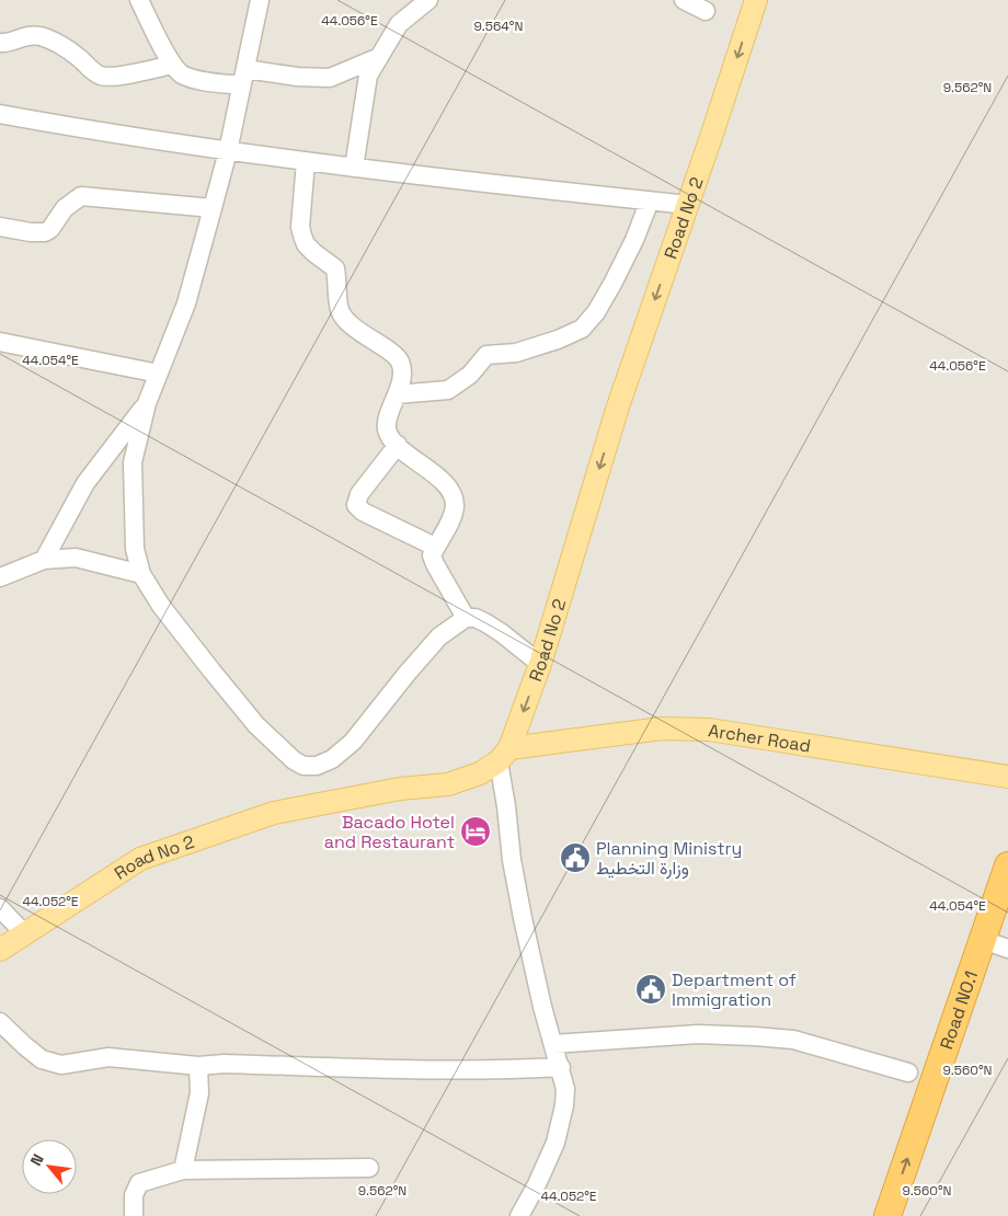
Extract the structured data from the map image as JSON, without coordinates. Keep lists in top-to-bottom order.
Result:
{
  "streets": {
    "highway": ["Road NO.1"],
    "main road": ["Road No 2", "Archer Road"]
  },
  "crossings": [
    ["Road No 2", "Archer Road"]
  ],
  "one_way": ["Road No 2", "Road NO.1"],
  "places": {
    "hotel": ["Bacado Hotel and Restaurant"],
    "public building": ["Planning Ministry وزارة التخطيط", "Department of Immigration"]
  },
  "north": "top left",
  "coordinates": [
    "44.056°E",
    "9.564°N",
    "9.562°N",
    "44.054°E",
    "44.052°E",
    "9.560°N"
  ]
}
